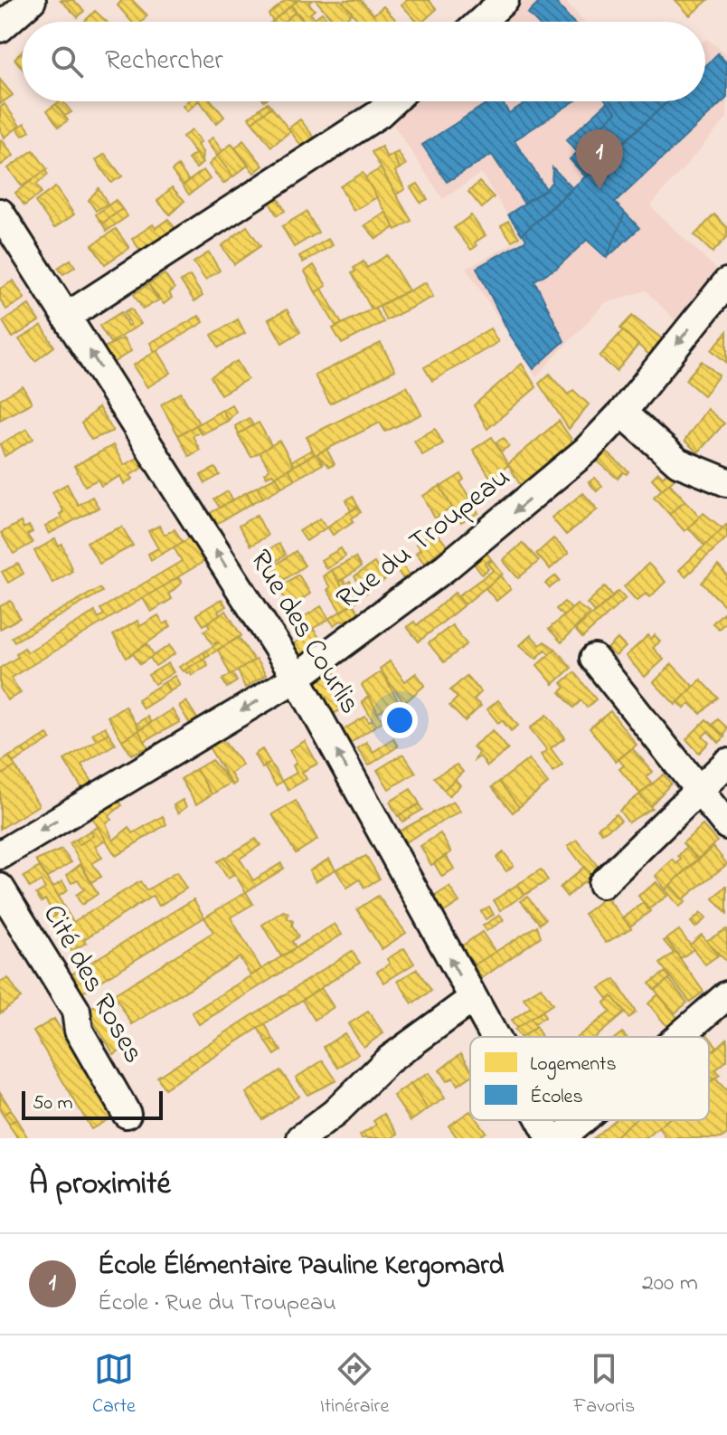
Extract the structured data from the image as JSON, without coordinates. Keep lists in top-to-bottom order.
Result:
{
  "streets": {
    "street": ["Rue du Troupeau", "Rue des Courlis", "Cité des Roses"]
  },
  "crossings": [
    ["Rue du Troupeau", "Rue des Courlis"]
  ],
  "one_way": ["Rue du Troupeau", "Rue des Courlis"],
  "legend": ["Logements", "Écoles"],
  "scale_bar": "50 m",
  "page": {
    "search": "Rechercher",
    "pins": "1",
    "scale": "50 m",
    "heading": "À proximité",
    "list": [
      {
        "mark": "1",
        "name": "École Élémentaire Pauline Kergomard",
        "note": "École · Rue du Troupeau",
        "value": "200 m"
      }
    ],
    "nav": ["Carte", "Itinéraire", "Favoris"]
  }
}
